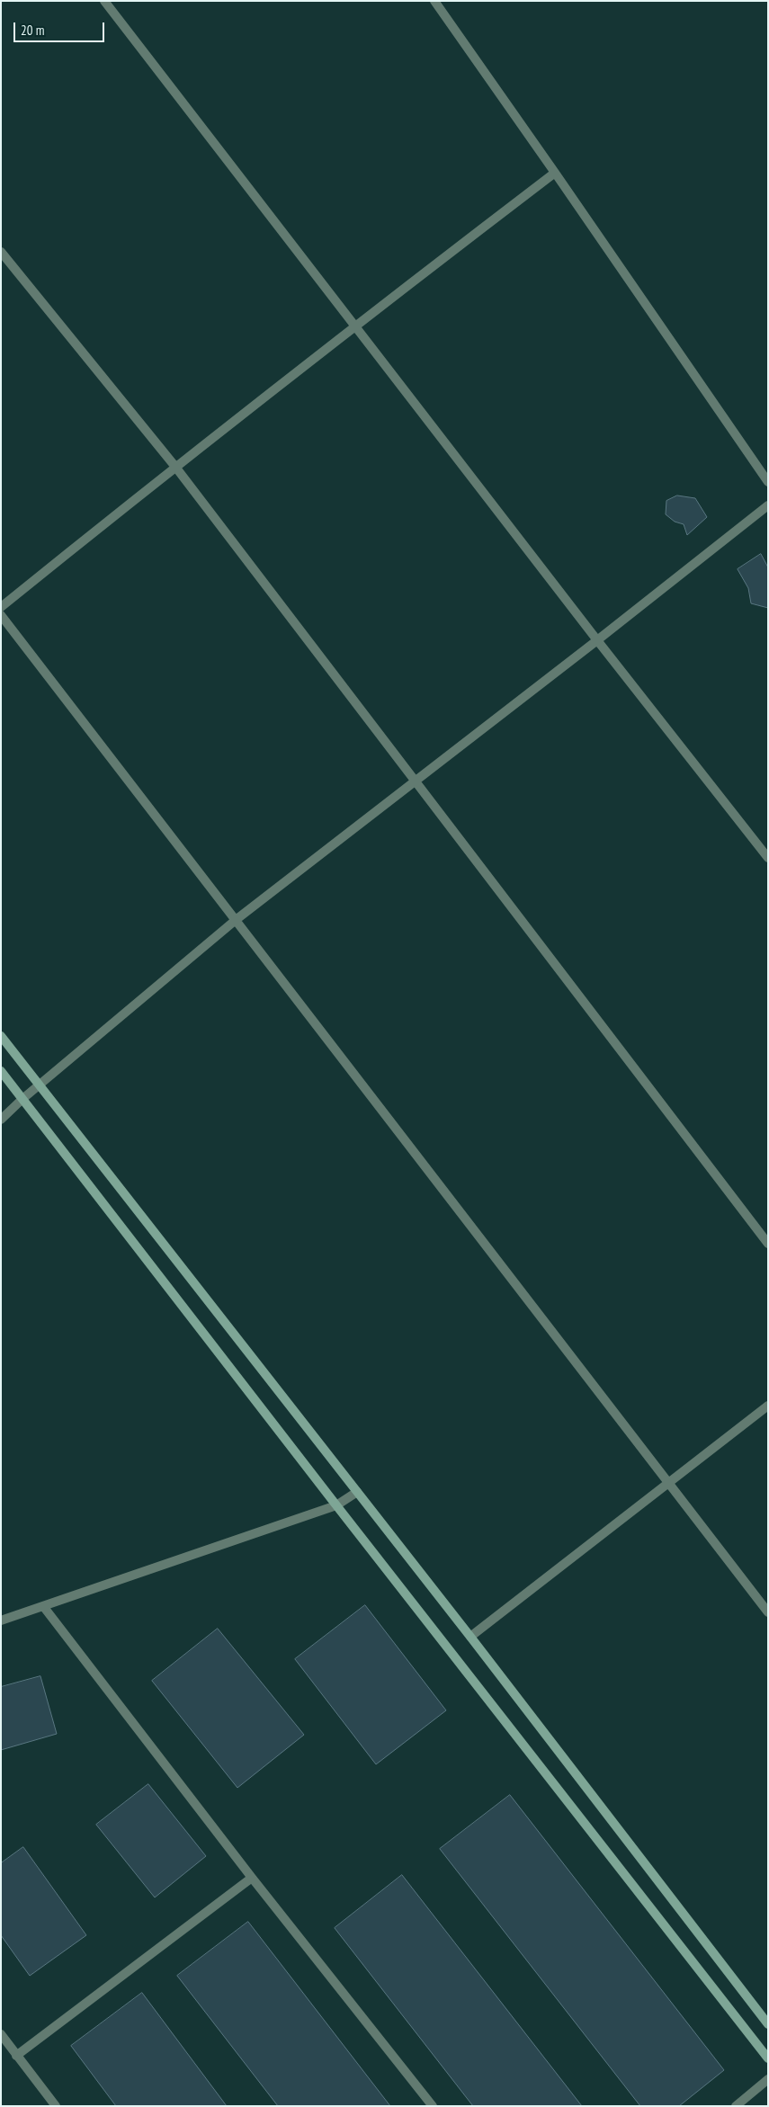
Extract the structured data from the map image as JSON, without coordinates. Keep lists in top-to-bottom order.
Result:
{
  "scale_bar": "20 m"
}
